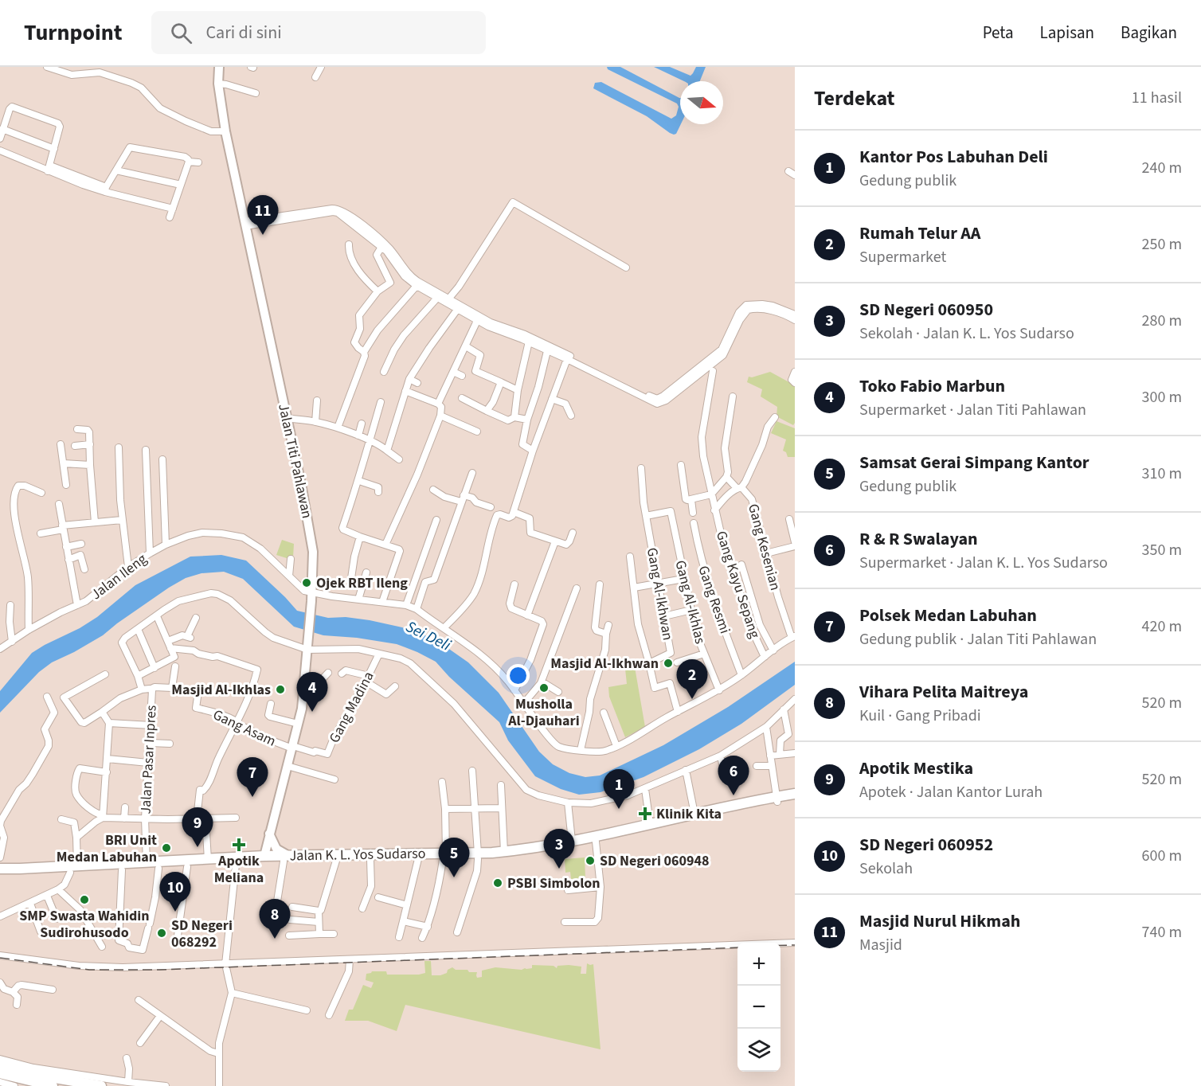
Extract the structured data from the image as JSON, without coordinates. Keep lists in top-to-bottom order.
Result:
{
  "streets": {
    "highway": ["Jalan K. L. Yos Sudarso"],
    "main road": ["Jalan Titi Pahlawan"],
    "street": [
      "Gang Kesenian",
      "Jalan Ileng",
      "Gang Kayu Sepang",
      "Gang Al-Ikhwan",
      "Gang Resmi",
      "Gang Al-Ikhlas",
      "Gang Madina",
      "Gang Asam",
      "Jalan Pasar Inpres"
    ]
  },
  "crossings": [
    ["Jalan Titi Pahlawan", "Jalan Ileng"],
    ["Jalan Titi Pahlawan", "Gang Madina"],
    ["Jalan Titi Pahlawan", "Gang Asam"],
    ["Jalan Titi Pahlawan", "Jalan K. L. Yos Sudarso"],
    ["Gang Al-Ikhwan", "Gang Al-Ikhlas"],
    ["Gang Madina", "Gang Asam"],
    ["Jalan Pasar Inpres", "Jalan K. L. Yos Sudarso"]
  ],
  "water": ["Sei Deli"],
  "places": {
    "other": [
      "Ojek RBT Ileng",
      "Masjid Al-Ikhwan",
      "Musholla Al-Djauhari",
      "Masjid Al-Ikhlas",
      "BRI Unit Medan Labuhan",
      "SD Negeri 060948",
      "PSBI Simbolon",
      "SMP Swasta Wahidin Sudirohusodo",
      "SD Negeri 068292"
    ],
    "health": ["Klinik Kita", "Apotik Meliana"]
  },
  "north": "right",
  "page": {
    "header": "Turnpoint",
    "search": "Cari di sini",
    "nav": ["Peta", "Lapisan", "Bagikan"],
    "heading": ["Terdekat", "11 hasil"],
    "list": [
      {
        "mark": "1",
        "name": "Kantor Pos Labuhan Deli",
        "note": "Gedung publik",
        "value": "240 m"
      },
      {
        "mark": "2",
        "name": "Rumah Telur AA",
        "note": "Supermarket",
        "value": "250 m"
      },
      {
        "mark": "3",
        "name": "SD Negeri 060950",
        "note": "Sekolah · Jalan K. L. Yos Sudarso",
        "value": "280 m"
      },
      {
        "mark": "4",
        "name": "Toko Fabio Marbun",
        "note": "Supermarket · Jalan Titi Pahlawan",
        "value": "300 m"
      },
      {
        "mark": "5",
        "name": "Samsat Gerai Simpang Kantor",
        "note": "Gedung publik",
        "value": "310 m"
      },
      {
        "mark": "6",
        "name": "R & R Swalayan",
        "note": "Supermarket · Jalan K. L. Yos Sudarso",
        "value": "350 m"
      },
      {
        "mark": "7",
        "name": "Polsek Medan Labuhan",
        "note": "Gedung publik · Jalan Titi Pahlawan",
        "value": "420 m"
      },
      {
        "mark": "8",
        "name": "Vihara Pelita Maitreya",
        "note": "Kuil · Gang Pribadi",
        "value": "520 m"
      },
      {
        "mark": "9",
        "name": "Apotik Mestika",
        "note": "Apotek · Jalan Kantor Lurah",
        "value": "520 m"
      },
      {
        "mark": "10",
        "name": "SD Negeri 060952",
        "note": "Sekolah",
        "value": "600 m"
      },
      {
        "mark": "11",
        "name": "Masjid Nurul Hikmah",
        "note": "Masjid",
        "value": "740 m"
      }
    ],
    "pins": [
      "11",
      "2",
      "4",
      "6",
      "7",
      "1",
      "9",
      "3",
      "5",
      "10",
      "8"
    ],
    "map_buttons": ["+", "−"]
  }
}
